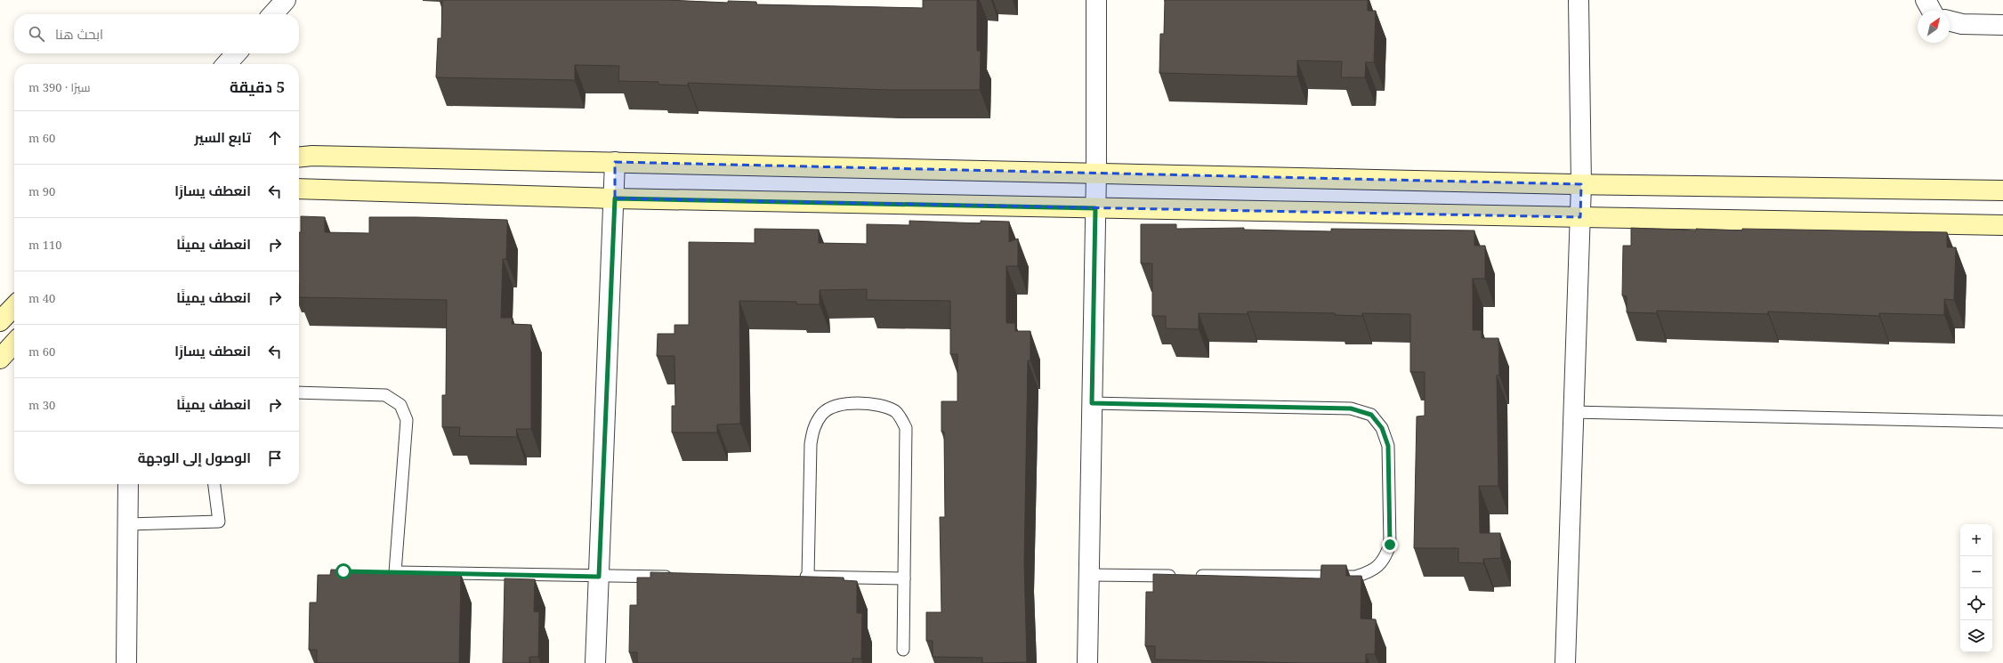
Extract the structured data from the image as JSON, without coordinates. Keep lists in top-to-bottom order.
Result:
{
  "north": "top right",
  "page": {
    "search": "ابحث هنا",
    "heading": ["5 دقيقة", "سيرًا · 390 m"],
    "list": [
      ["تابع السير", "60 m"],
      ["انعطف يسارًا", "90 m"],
      ["انعطف يمينًا", "110 m"],
      ["انعطف يمينًا", "40 m"],
      ["انعطف يسارًا", "60 m"],
      ["انعطف يمينًا", "30 m"],
      "الوصول إلى الوجهة"
    ],
    "map_buttons": ["+", "−"]
  }
}
